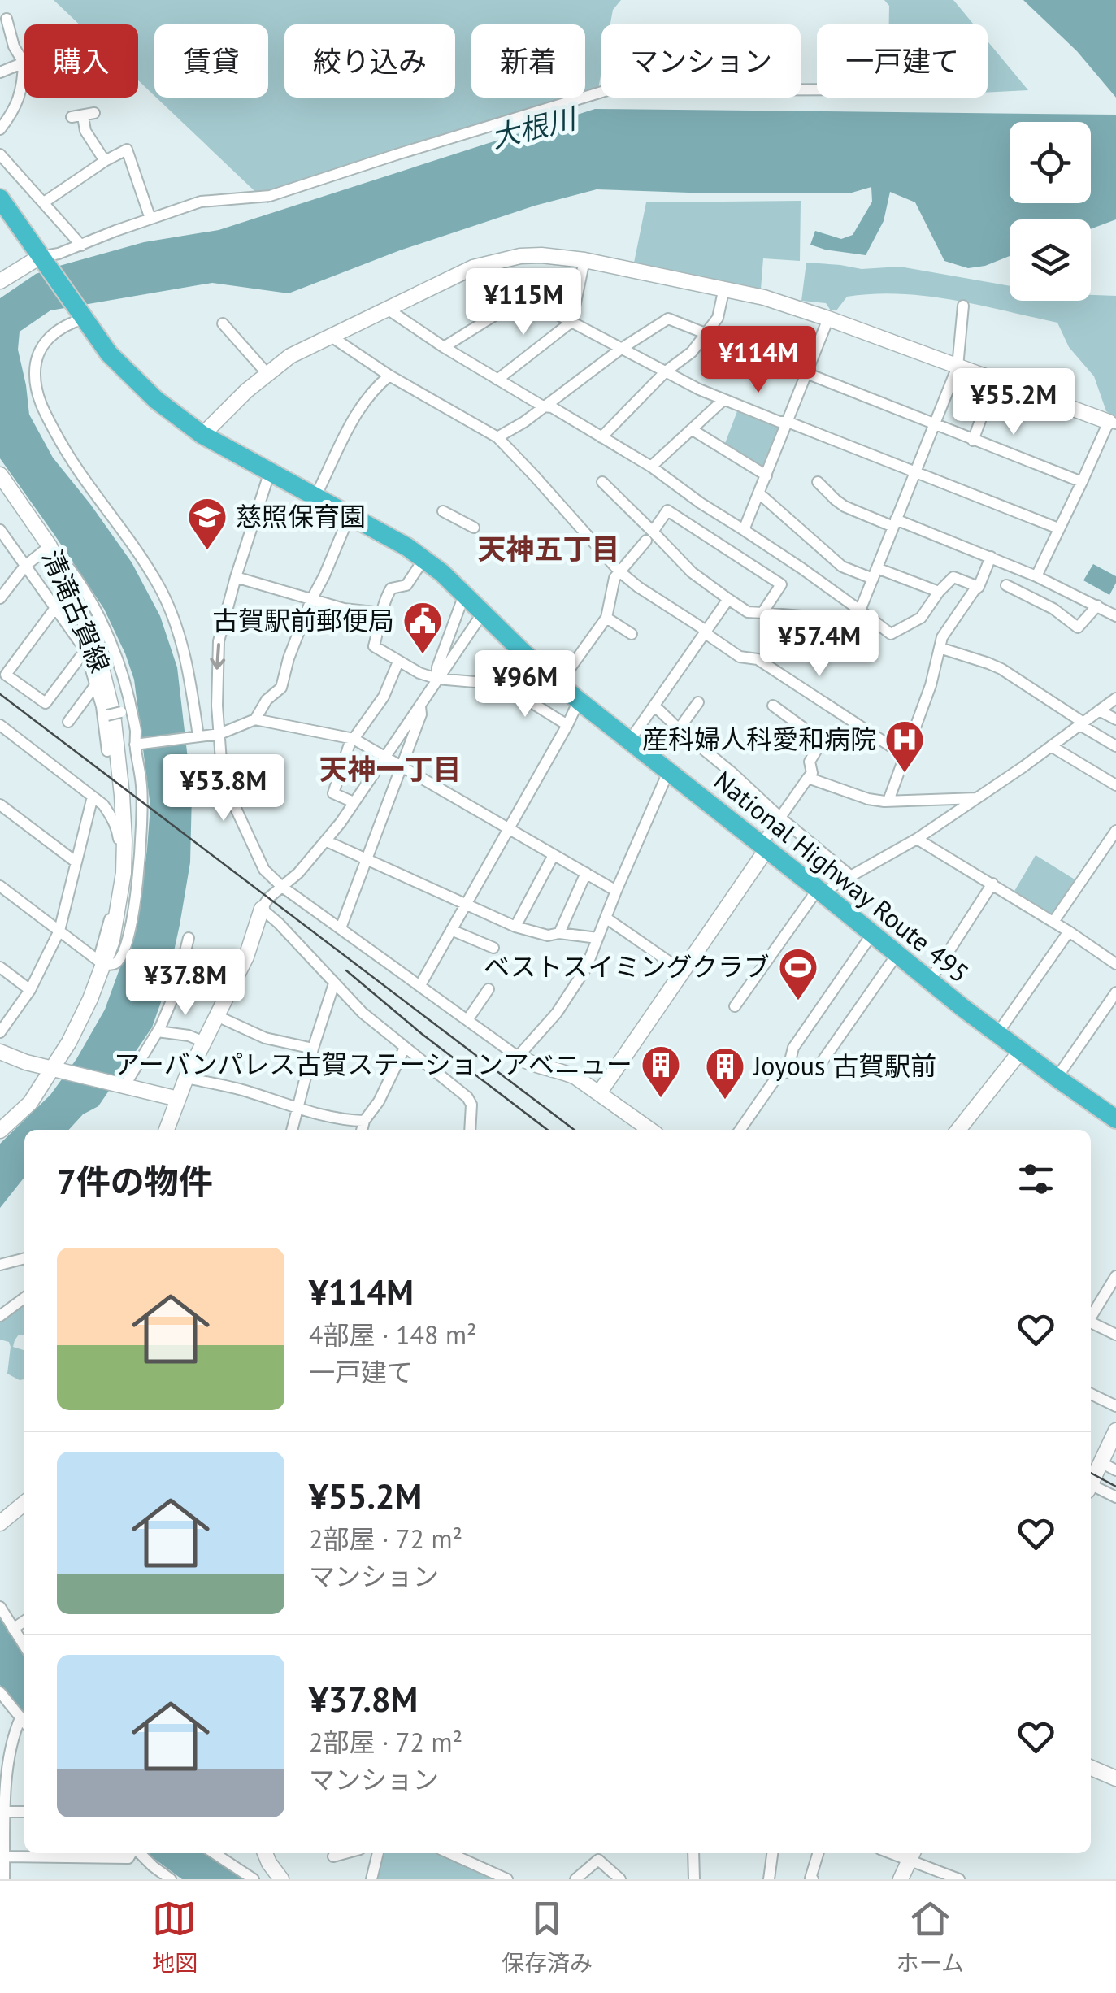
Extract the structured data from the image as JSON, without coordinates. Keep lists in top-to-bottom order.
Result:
{
  "streets": {
    "highway": ["National Highway Route 495"],
    "street": ["清滝古賀線"]
  },
  "districts": ["天神五丁目", "天神一丁目"],
  "water": ["大根川"],
  "places": {
    "school or university": ["慈照保育園"],
    "public building": ["古賀駅前郵便局"],
    "hospital": ["産科婦人科愛和病院"],
    "sports": ["ベストスイミングクラブ"],
    "building": ["アーバンパレス古賀ステーションアベニュー", "Joyous 古賀駅前"]
  },
  "page": {
    "chip": [
      "購入",
      "賃貸",
      "絞り込み",
      "新着",
      "マンション",
      "一戸建て"
    ],
    "price": [
      "¥115M",
      "¥114M",
      "¥55.2M",
      "¥57.4M",
      "¥96M",
      "¥53.8M",
      "¥37.8M"
    ],
    "heading": "7件の物件",
    "list": [
      {
        "name": "¥114M",
        "note": "4部屋 · 148 m² · 一戸建て"
      },
      {
        "name": "¥55.2M",
        "note": "2部屋 · 72 m² · マンション"
      },
      {
        "name": "¥37.8M",
        "note": "2部屋 · 72 m² · マンション"
      }
    ],
    "tabs": ["地図", "保存済み", "ホーム"]
  }
}
